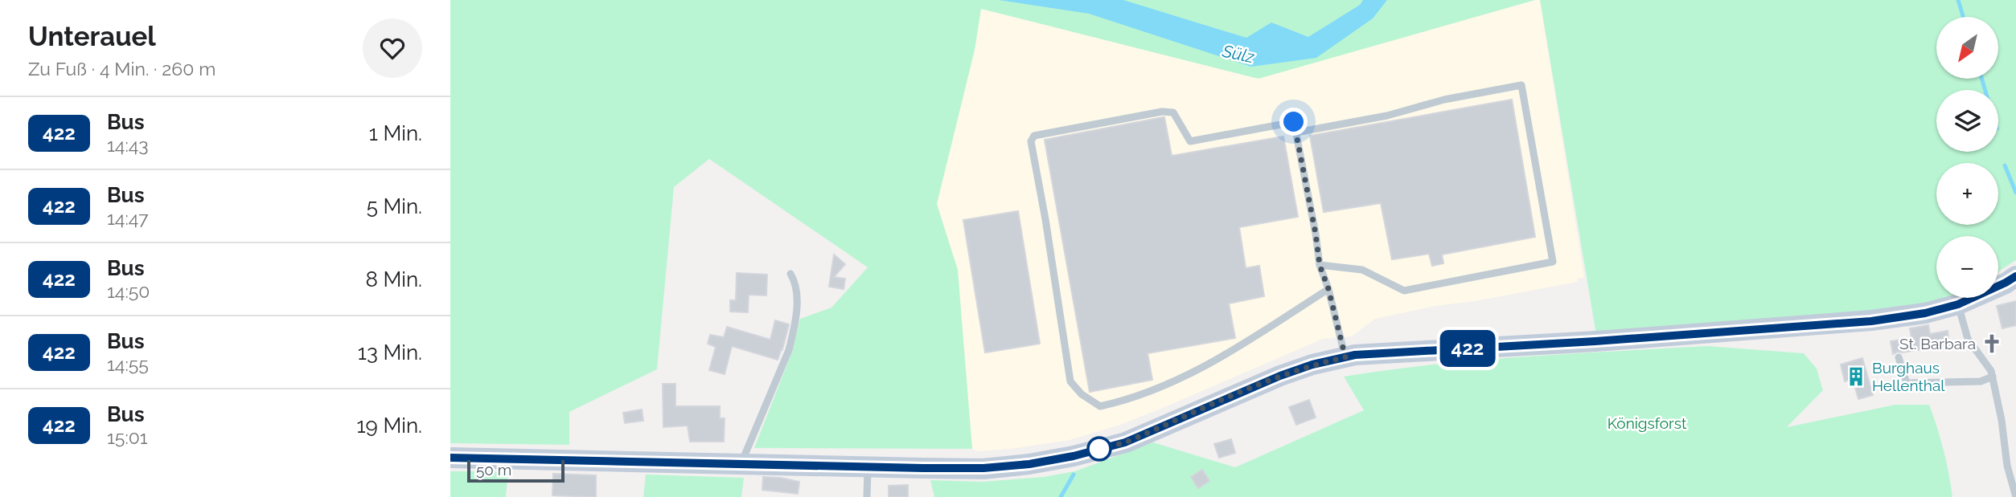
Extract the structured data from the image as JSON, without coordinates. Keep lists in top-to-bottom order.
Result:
{
  "water": ["Sülz"],
  "parks": ["Königsforst"],
  "places": {
    "church": ["St. Barbara"],
    "building": ["Burghaus Hellenthal"]
  },
  "lines": ["bus line 422"],
  "scale_bar": "50 m",
  "north": "bottom left",
  "page": {
    "heading": ["Unterauel", "Zu Fuß · 4 Min. · 260 m"],
    "on_map": "422",
    "map_buttons": ["+", "−"],
    "list": [
      {
        "mark": "422",
        "name": "Bus",
        "note": "14:43",
        "value": "1 Min."
      },
      {
        "mark": "422",
        "name": "Bus",
        "note": "14:47",
        "value": "5 Min."
      },
      {
        "mark": "422",
        "name": "Bus",
        "note": "14:50",
        "value": "8 Min."
      },
      {
        "mark": "422",
        "name": "Bus",
        "note": "14:55",
        "value": "13 Min."
      },
      {
        "mark": "422",
        "name": "Bus",
        "note": "15:01",
        "value": "19 Min."
      }
    ],
    "scale": "50 m"
  }
}
